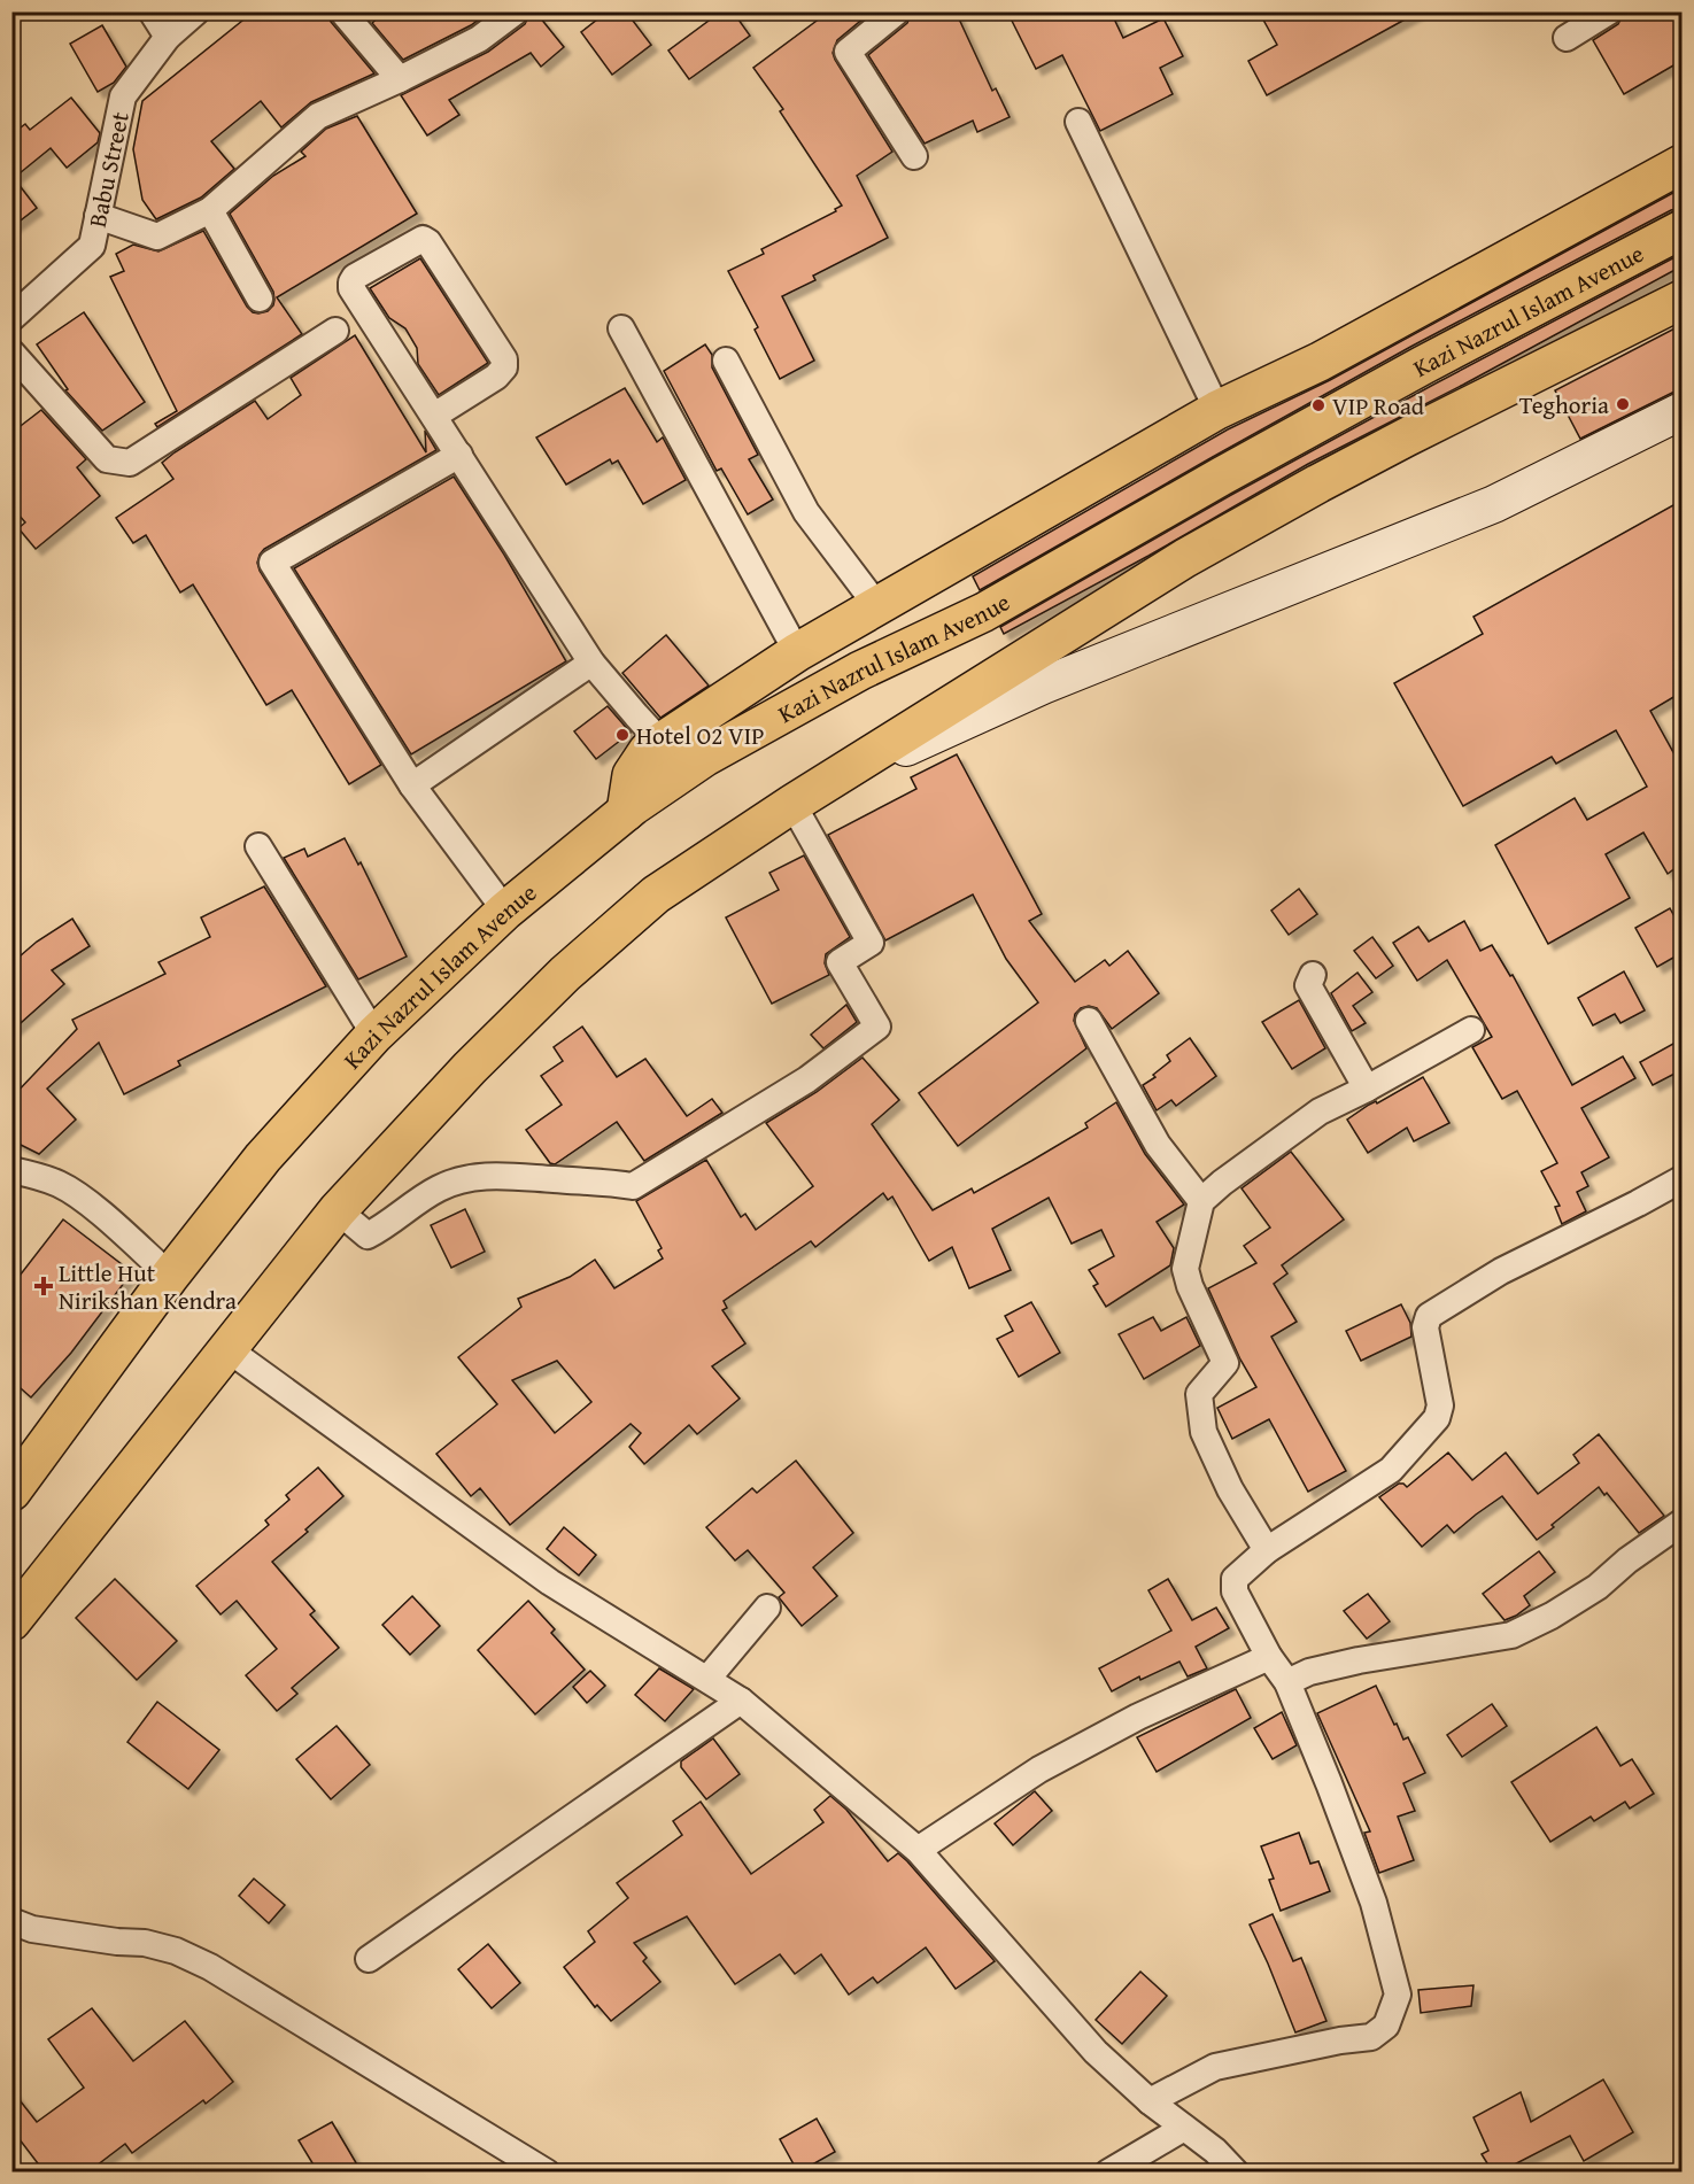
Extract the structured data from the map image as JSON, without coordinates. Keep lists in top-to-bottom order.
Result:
{
  "streets": {
    "main road": ["Kazi Nazrul Islam Avenue"],
    "street": ["Babu Street"]
  },
  "places": {
    "other": ["Teghoria", "VIP Road", "Hotel O2 VIP"],
    "health": ["Little Hut Nirikshan Kendra"]
  }
}
